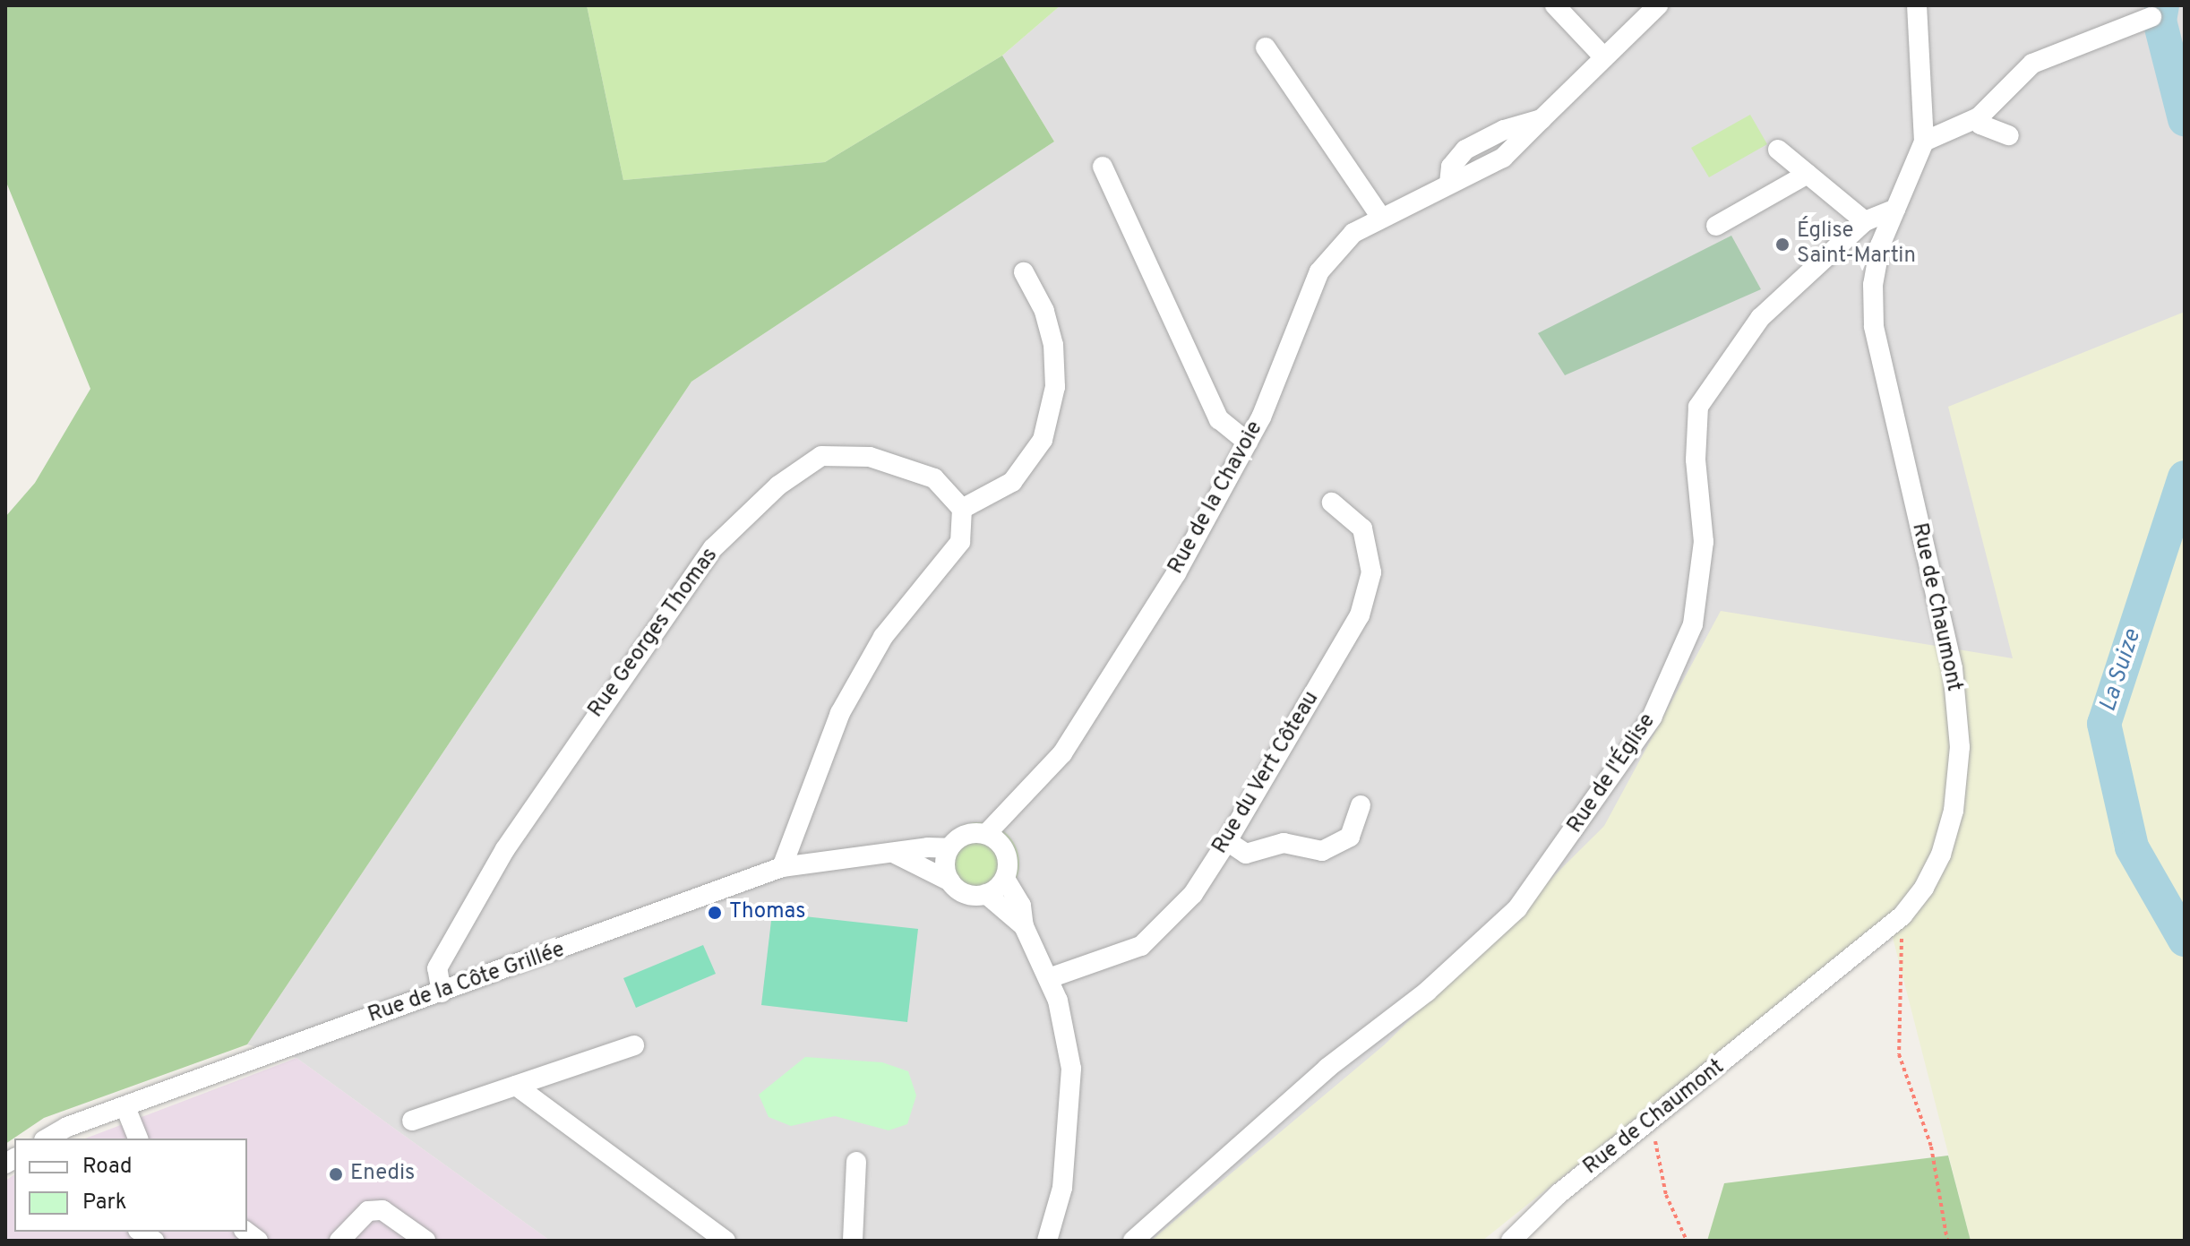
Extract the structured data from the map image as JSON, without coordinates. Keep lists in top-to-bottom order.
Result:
{
  "streets": {
    "street": [
      "Rue de la Chavoie",
      "Rue de Chaumont",
      "Rue Georges Thomas",
      "Rue du Vert Côteau",
      "Rue de l'Église",
      "Rue de la Côte Grillée"
    ]
  },
  "crossings": [
    ["Rue de la Chavoie", "Rue de la Côte Grillée"],
    ["Rue de Chaumont", "Rue de l'Église"],
    ["Rue Georges Thomas", "Rue de la Côte Grillée"]
  ],
  "water": ["La Suize"],
  "places": ["Église Saint-Martin", "Thomas", "Enedis"],
  "legend": ["Road", "Park"]
}
